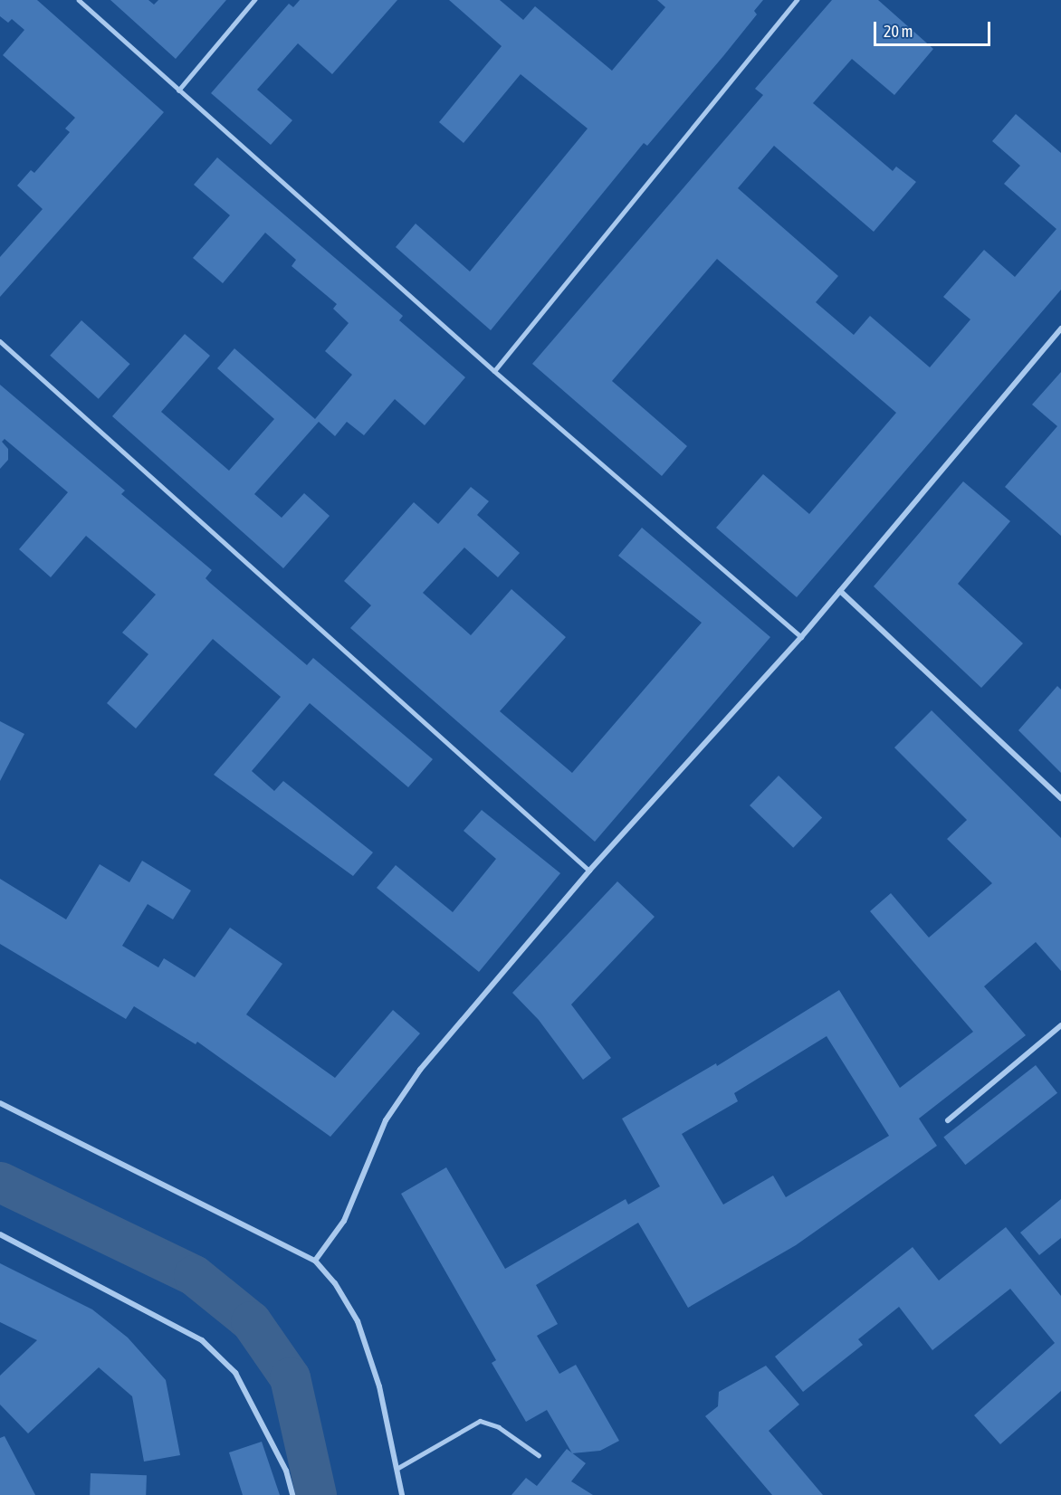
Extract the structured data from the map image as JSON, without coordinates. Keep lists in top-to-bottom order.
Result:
{
  "scale_bar": "20 m"
}
